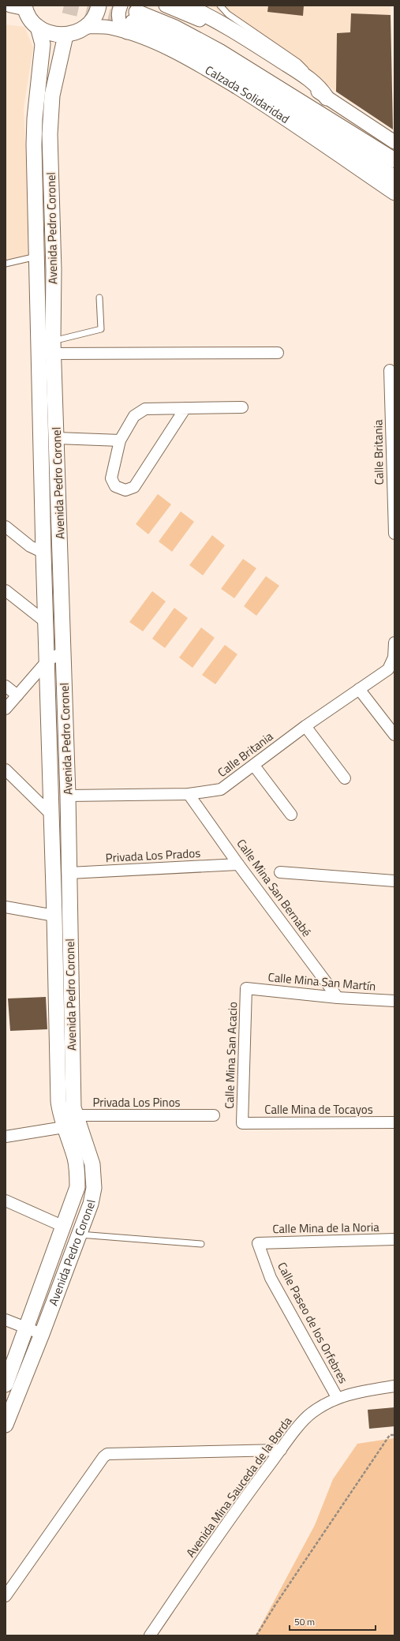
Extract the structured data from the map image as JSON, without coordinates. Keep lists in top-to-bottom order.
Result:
{
  "streets": {
    "main road": ["Calzada Solidaridad", "Avenida Pedro Coronel"],
    "street": [
      "Calle Britania",
      "Privada Los Prados",
      "Calle Mina San Bernabé",
      "Calle Mina San Martín",
      "Calle Mina San Acacio",
      "Privada Los Pinos",
      "Calle Mina de Tocayos",
      "Calle Mina de la Noria",
      "Calle Paseo de los Orfebres",
      "Avenida Mina Sauceda de la Borda"
    ]
  },
  "crossings": [
    ["Avenida Pedro Coronel", "Calle Britania"],
    ["Avenida Pedro Coronel", "Privada Los Prados"],
    ["Avenida Pedro Coronel", "Privada Los Pinos"],
    ["Calle Britania", "Calle Mina San Bernabé"],
    ["Privada Los Prados", "Calle Mina San Bernabé"],
    ["Calle Mina San Bernabé", "Calle Mina San Martín"],
    ["Calle Mina San Martín", "Calle Mina San Acacio"],
    ["Calle Mina San Acacio", "Calle Mina de Tocayos"],
    ["Calle Mina de la Noria", "Calle Paseo de los Orfebres"],
    ["Calle Paseo de los Orfebres", "Avenida Mina Sauceda de la Borda"]
  ],
  "scale_bar": "50 m"
}
